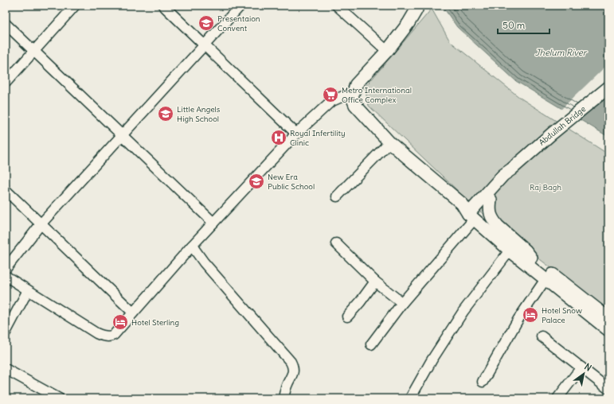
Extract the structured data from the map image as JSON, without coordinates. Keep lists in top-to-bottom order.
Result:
{
  "streets": {
    "main road": ["Abdullah Bridge"]
  },
  "water": ["Jhelum River"],
  "parks": ["Raj Bagh"],
  "places": {
    "school or university": ["Presentaion Convent", "Little Angels High School", "New Era Public School"],
    "supermarket": ["Metro International Office Complex"],
    "hospital": ["Royal Infertility Clinic"],
    "hotel": ["Hotel Snow Palace", "Hotel Sterling"]
  },
  "scale_bar": "50 m",
  "north": "top right"
}
